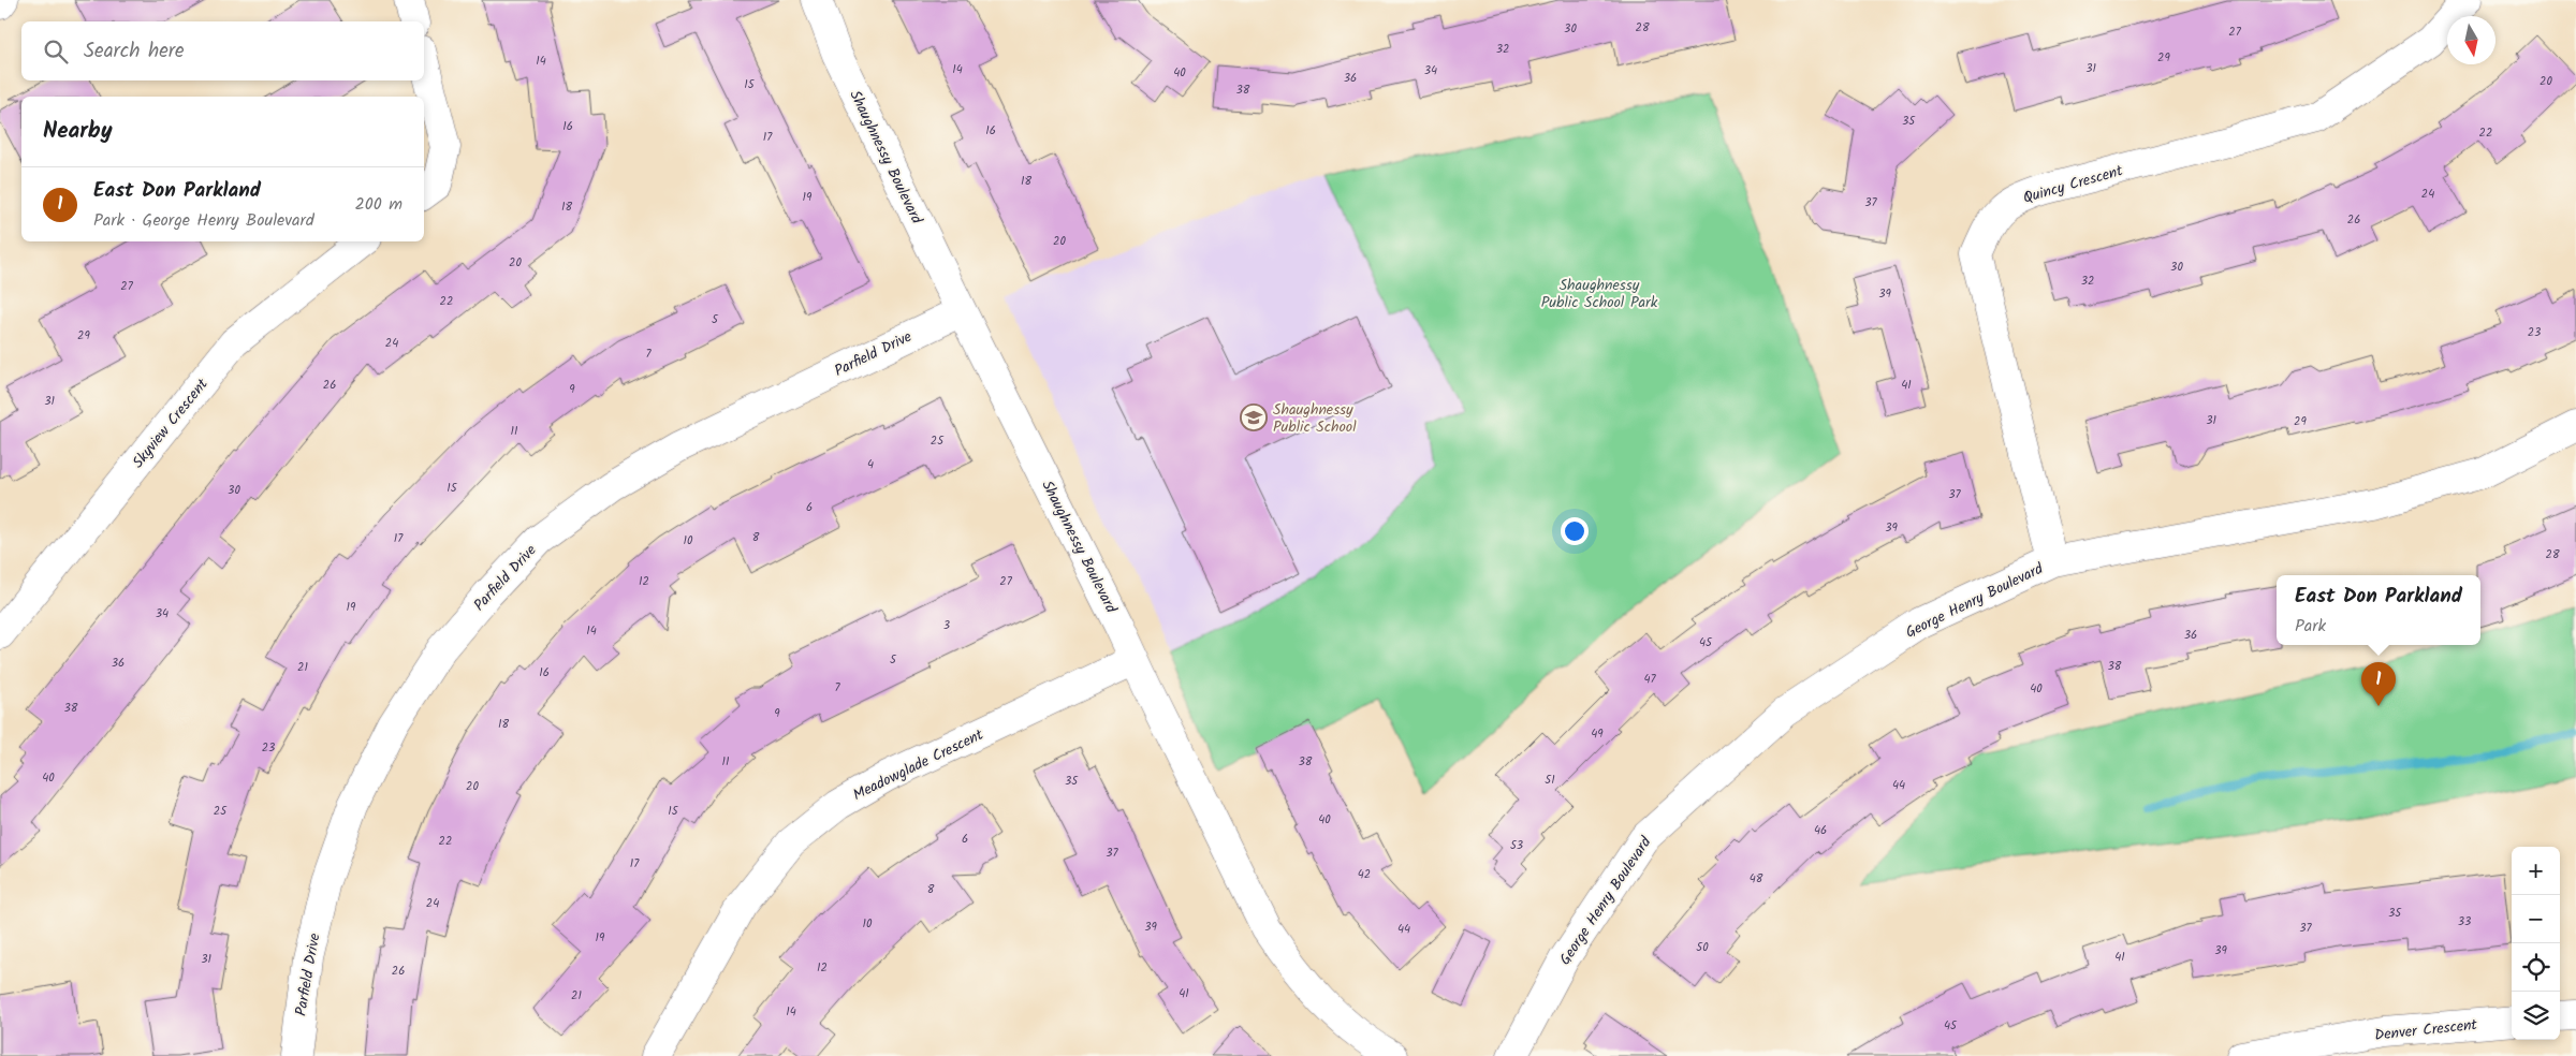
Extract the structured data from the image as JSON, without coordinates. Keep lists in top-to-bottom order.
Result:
{
  "streets": {
    "street": [
      "Shaughnessy Boulevard",
      "Quincy Crescent",
      "Parfield Drive",
      "Skyview Crescent",
      "George Henry Boulevard",
      "Meadowglade Crescent",
      "Denver Crescent"
    ]
  },
  "crossings": [
    ["Shaughnessy Boulevard", "Parfield Drive"],
    ["Shaughnessy Boulevard", "Meadowglade Crescent"],
    ["Quincy Crescent", "George Henry Boulevard"]
  ],
  "parks": ["Shaughnessy Public School Park"],
  "places": {
    "school or university": ["Shaughnessy Public School"]
  },
  "house_numbers": [
    "28",
    "30",
    "27",
    "32",
    "29",
    "14",
    "31",
    "14",
    "34",
    "40",
    "36",
    "20",
    "15",
    "38",
    "35",
    "16",
    "16",
    "22",
    "17",
    "18",
    "24",
    "19",
    "37",
    "18",
    "26",
    "20",
    "20",
    "30",
    "32",
    "27",
    "39",
    "22",
    "5",
    "23",
    "29",
    "24",
    "7",
    "26",
    "41",
    "9",
    "31",
    "31",
    "29",
    "11",
    "25",
    "4",
    "15",
    "30",
    "37",
    "6",
    "39",
    "8",
    "17",
    "10",
    "28",
    "12",
    "27",
    "19",
    "34",
    "3",
    "14",
    "36",
    "45",
    "5",
    "36",
    "38",
    "21",
    "16",
    "47",
    "7",
    "40",
    "38",
    "9",
    "18",
    "49",
    "23",
    "11",
    "38",
    "40",
    "51",
    "35",
    "44",
    "20",
    "25",
    "15",
    "40",
    "46",
    "6",
    "22",
    "53",
    "37",
    "17",
    "42",
    "48",
    "8",
    "24",
    "35",
    "33",
    "10",
    "39",
    "37",
    "44",
    "19",
    "50",
    "39",
    "41",
    "31",
    "12",
    "26",
    "41",
    "21",
    "14",
    "45"
  ],
  "north": "bottom",
  "page": {
    "search": "Search here",
    "heading": "Nearby",
    "list": [
      {
        "mark": "1",
        "name": "East Don Parkland",
        "note": "Park · George Henry Boulevard",
        "value": "200 m"
      }
    ],
    "popup": ["East Don Parkland", "Park"],
    "pins": "1",
    "map_buttons": ["+", "−"]
  }
}
